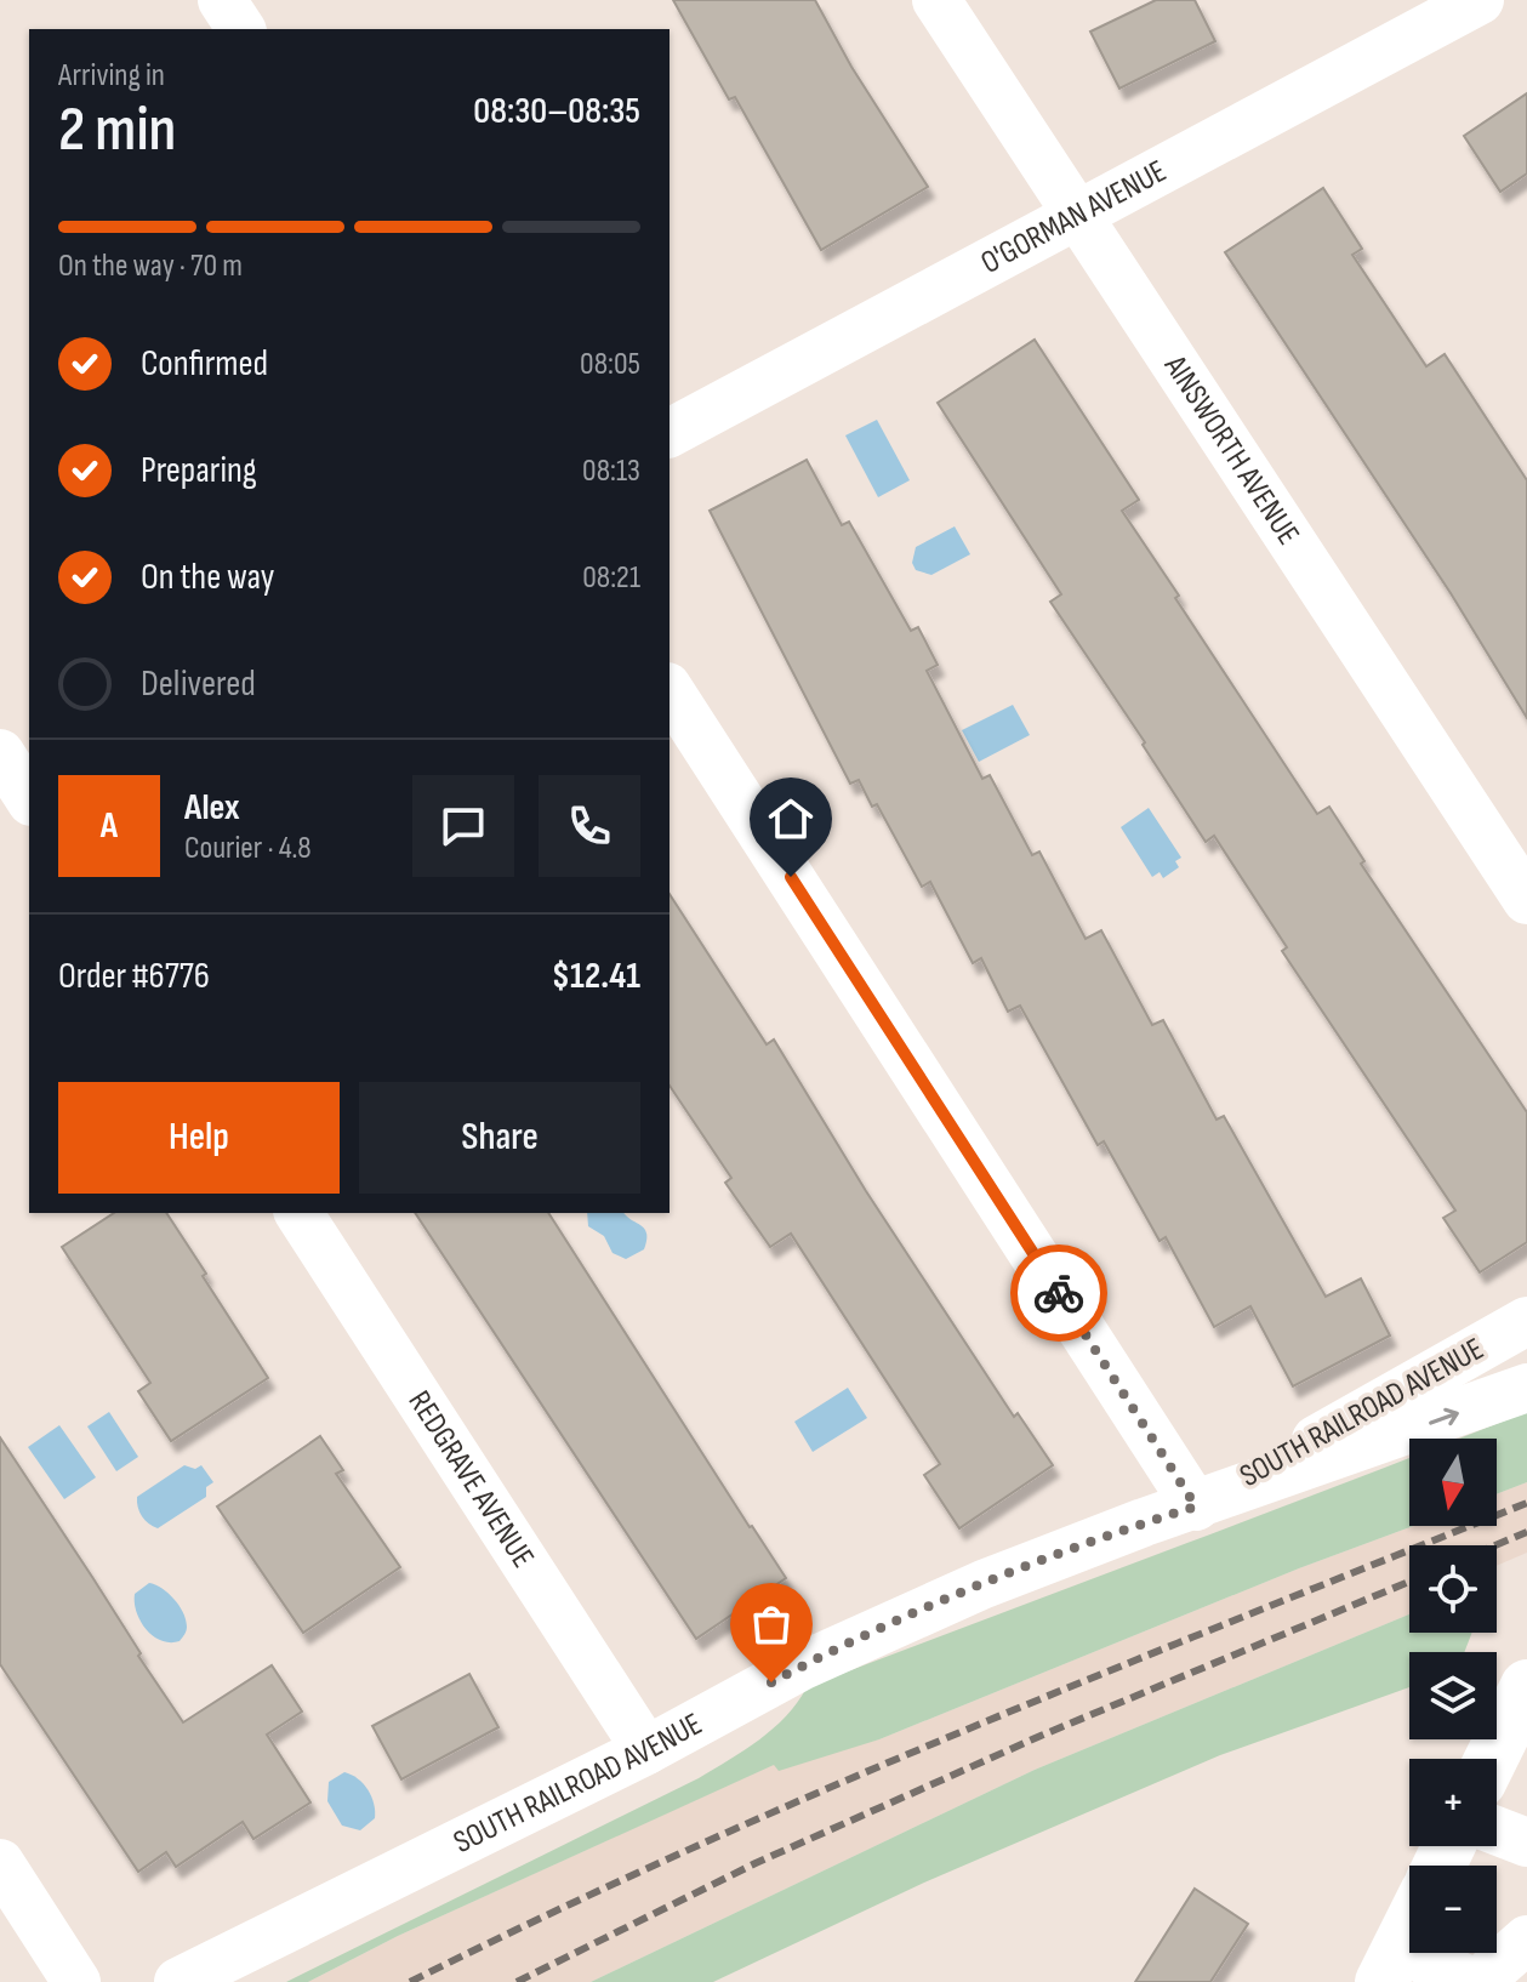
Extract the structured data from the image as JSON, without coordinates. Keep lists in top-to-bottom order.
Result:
{
  "streets": {
    "street": [
      "O'GORMAN AVENUE",
      "AINSWORTH AVENUE",
      "SOUTH RAILROAD AVENUE",
      "REDGRAVE AVENUE"
    ]
  },
  "crossings": [
    ["O'GORMAN AVENUE", "AINSWORTH AVENUE"],
    ["SOUTH RAILROAD AVENUE", "REDGRAVE AVENUE"]
  ],
  "north": "bottom",
  "page": {
    "heading": ["2 min", "Arriving in", "08:30–08:35"],
    "panel": [
      "Alex",
      "Courier · 4.8",
      "Order #6776",
      "$12.41"
    ],
    "bar": "On the way · 70 m",
    "list": [
      ["Confirmed", "08:05"],
      ["Preparing", "08:13"],
      ["On the way", "08:21"],
      "Delivered"
    ],
    "round": "A",
    "buttons": ["Help", "Share"],
    "map_buttons": ["+", "−"]
  }
}
